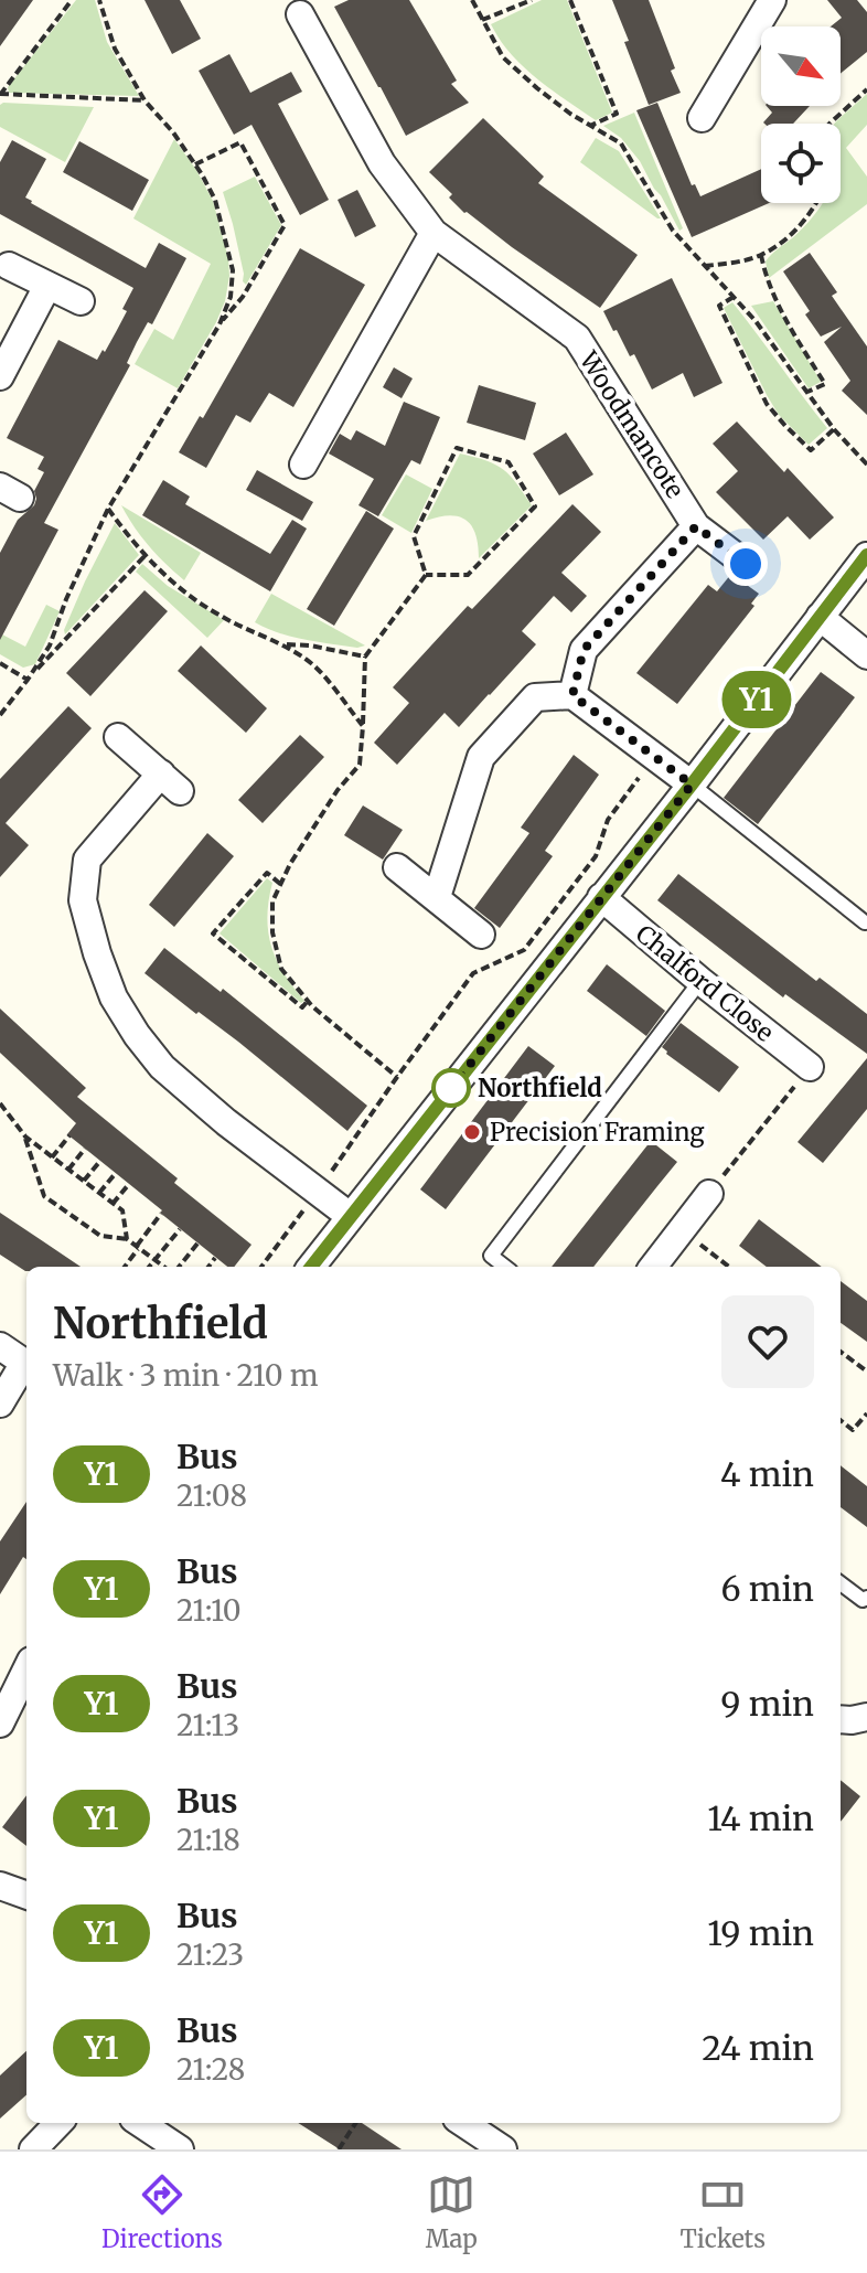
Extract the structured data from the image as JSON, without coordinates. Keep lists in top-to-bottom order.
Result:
{
  "streets": {
    "street": ["Woodmancote", "Chalford Close"]
  },
  "places": ["Northfield", "Precision Framing"],
  "lines": ["bus line Y1"],
  "north": "bottom right",
  "page": {
    "on_map": "Y1",
    "heading": ["Northfield", "Walk · 3 min · 210 m"],
    "list": [
      {
        "mark": "Y1",
        "name": "Bus",
        "note": "21:08",
        "value": "4 min"
      },
      {
        "mark": "Y1",
        "name": "Bus",
        "note": "21:10",
        "value": "6 min"
      },
      {
        "mark": "Y1",
        "name": "Bus",
        "note": "21:13",
        "value": "9 min"
      },
      {
        "mark": "Y1",
        "name": "Bus",
        "note": "21:18",
        "value": "14 min"
      },
      {
        "mark": "Y1",
        "name": "Bus",
        "note": "21:23",
        "value": "19 min"
      },
      {
        "mark": "Y1",
        "name": "Bus",
        "note": "21:28",
        "value": "24 min"
      }
    ],
    "tabs": ["Directions", "Map", "Tickets"]
  }
}
